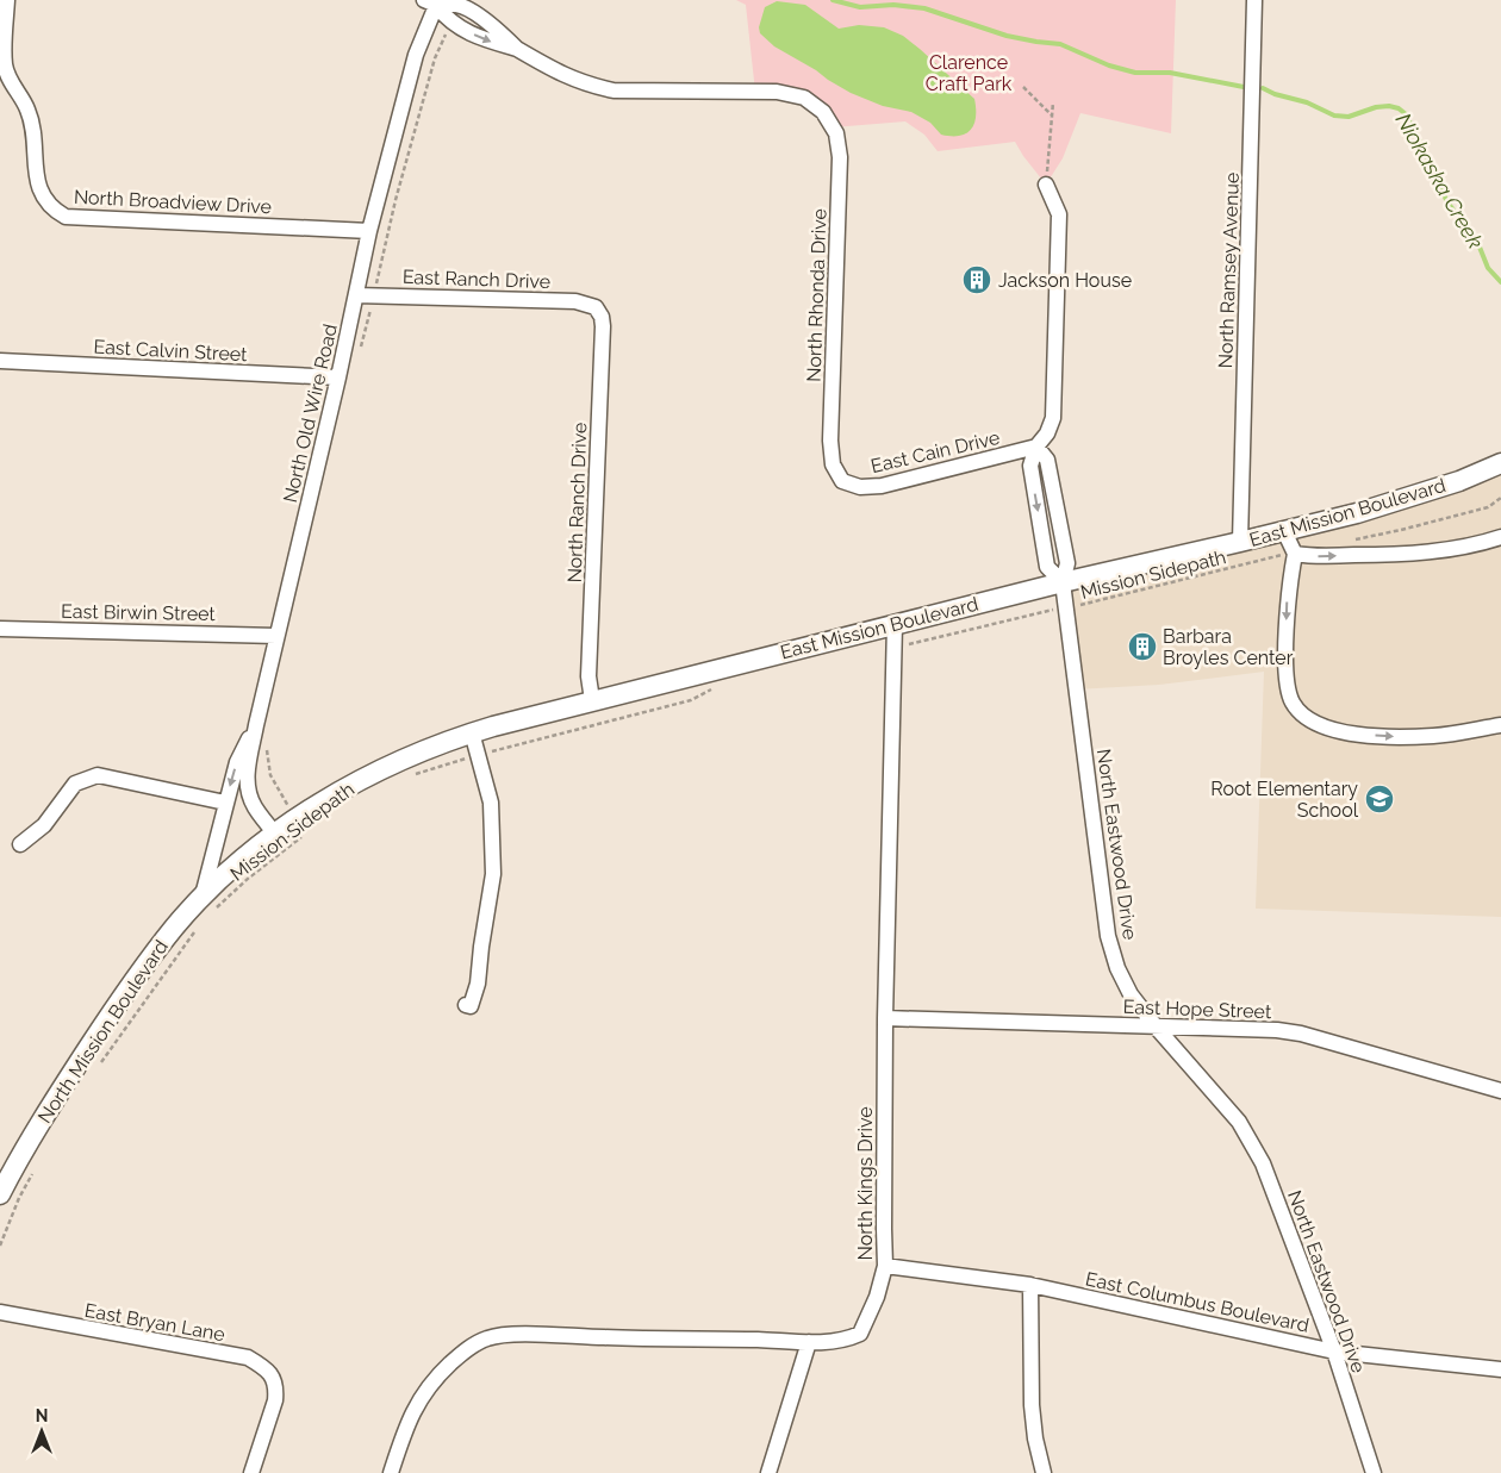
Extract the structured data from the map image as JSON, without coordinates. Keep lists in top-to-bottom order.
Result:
{
  "streets": {
    "main road": ["East Mission Boulevard", "North Mission Boulevard"],
    "street": [
      "North Broadview Drive",
      "North Ramsey Avenue",
      "East Ranch Drive",
      "North Rhonda Drive",
      "East Calvin Street",
      "North Old Wire Road",
      "East Cain Drive",
      "North Ranch Drive",
      "East Birwin Street",
      "North Eastwood Drive",
      "East Hope Street",
      "North Kings Drive",
      "East Columbus Boulevard",
      "East Bryan Lane"
    ],
    "path": ["Mission Sidepath"]
  },
  "crossings": [
    ["North Broadview Drive", "North Old Wire Road"],
    ["North Ramsey Avenue", "East Mission Boulevard"],
    ["East Ranch Drive", "North Old Wire Road"],
    ["East Ranch Drive", "North Ranch Drive"],
    ["North Rhonda Drive", "East Cain Drive"],
    ["East Calvin Street", "North Old Wire Road"],
    ["North Old Wire Road", "East Mission Boulevard"],
    ["North Old Wire Road", "East Birwin Street"],
    ["North Old Wire Road", "North Mission Boulevard"],
    ["East Cain Drive", "North Eastwood Drive"],
    ["North Ranch Drive", "East Mission Boulevard"],
    ["East Mission Boulevard", "North Eastwood Drive"],
    ["East Mission Boulevard", "North Mission Boulevard"],
    ["East Mission Boulevard", "North Kings Drive"],
    ["Mission Sidepath", "North Mission Boulevard"],
    ["North Eastwood Drive", "East Hope Street"],
    ["North Eastwood Drive", "East Columbus Boulevard"],
    ["East Hope Street", "North Kings Drive"],
    ["North Kings Drive", "East Columbus Boulevard"]
  ],
  "water": ["Niokaska Creek"],
  "parks": ["Clarence Craft Park"],
  "places": {
    "building": ["Jackson House", "Barbara Broyles Center"],
    "school or university": ["Root Elementary School"]
  },
  "north": "top"
}
